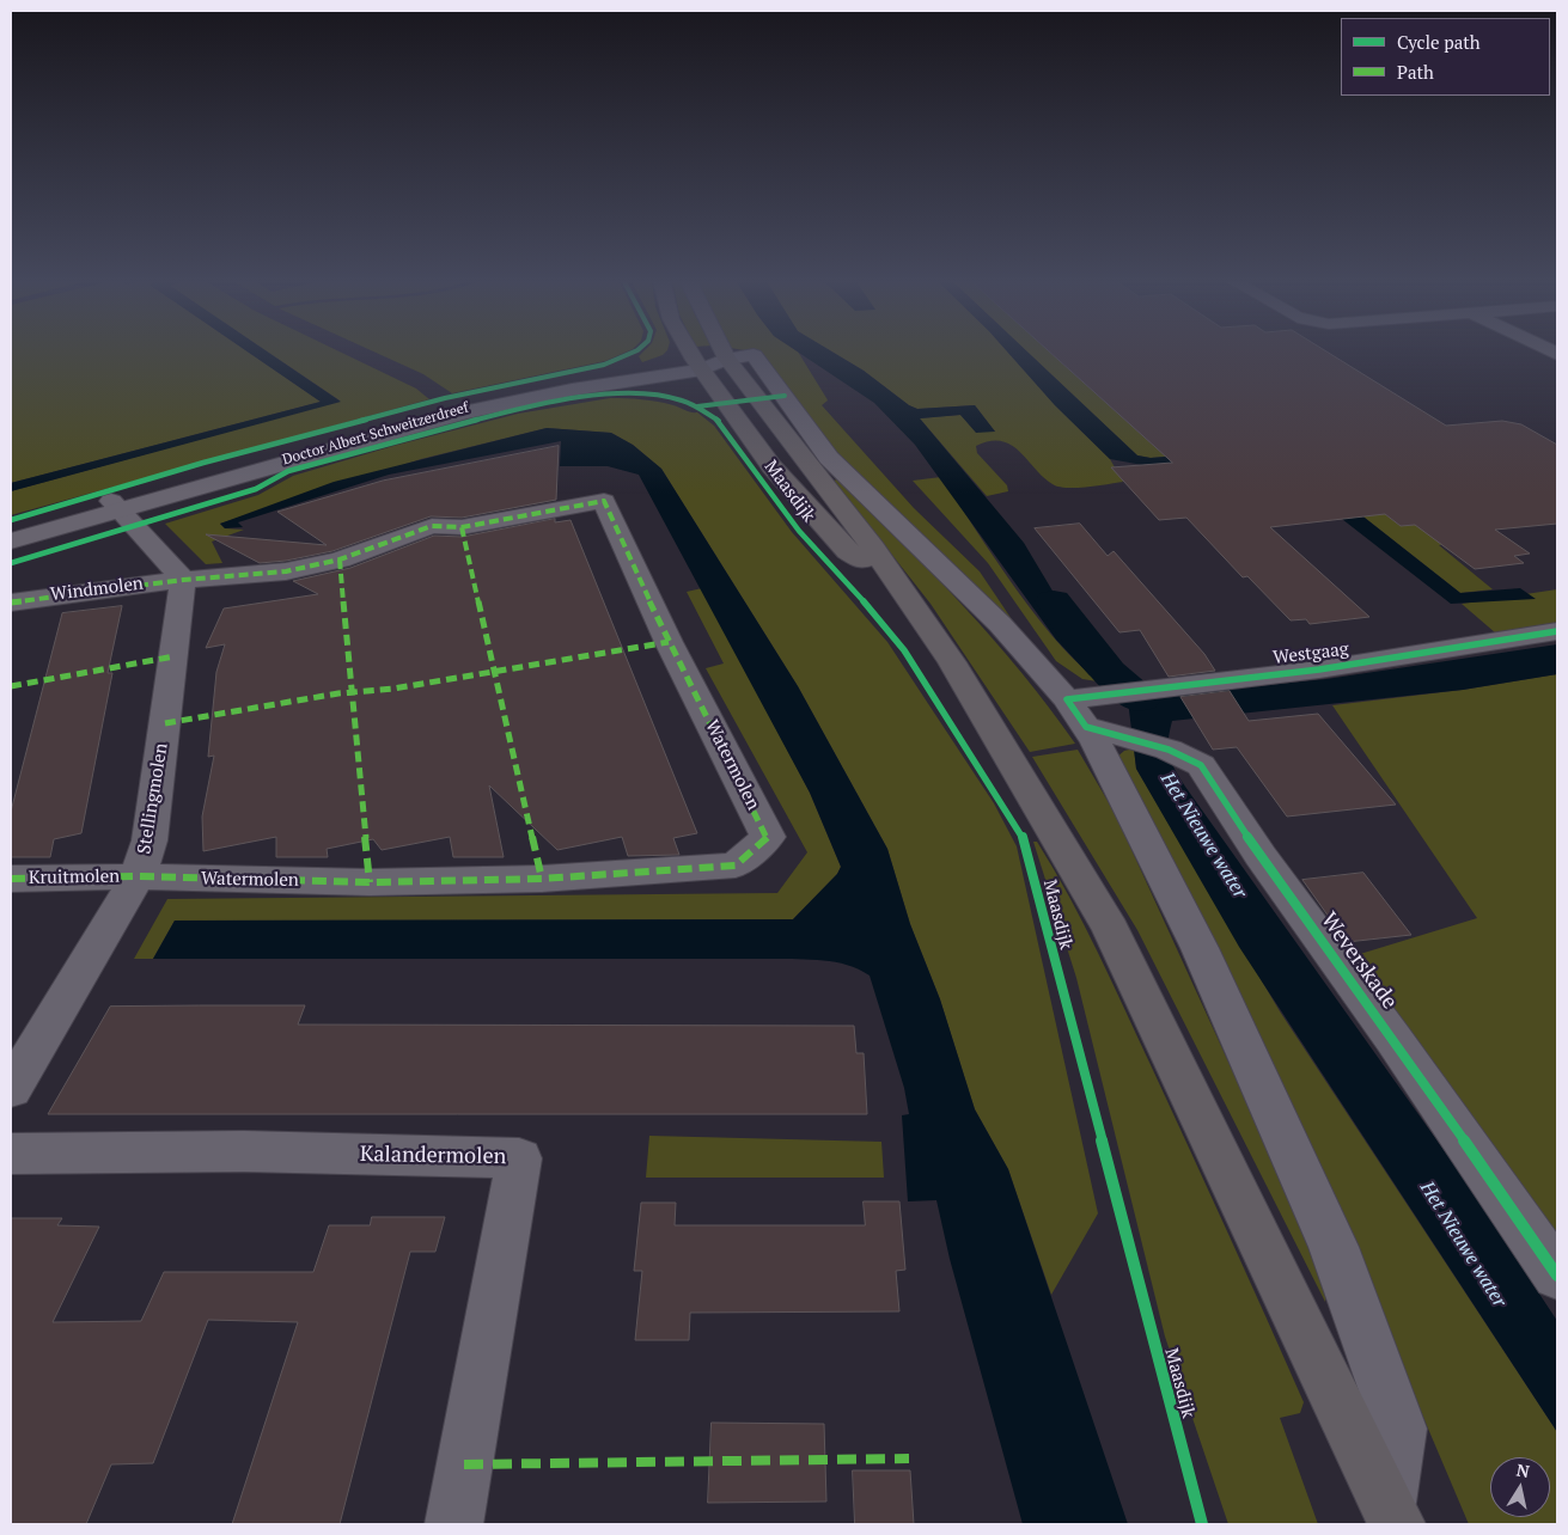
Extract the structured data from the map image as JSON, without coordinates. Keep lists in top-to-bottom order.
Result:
{
  "streets": {
    "main road": ["Maasdijk"],
    "street": [
      "Doctor Albert Schweitzerdreef",
      "Windmolen",
      "Westgaag",
      "Watermolen",
      "Stellingmolen",
      "Kruitmolen",
      "Weverskade",
      "Kalandermolen"
    ]
  },
  "crossings": [
    ["Doctor Albert Schweitzerdreef", "Maasdijk"],
    ["Maasdijk", "Westgaag"],
    ["Maasdijk", "Weverskade"],
    ["Windmolen", "Watermolen"],
    ["Windmolen", "Stellingmolen"],
    ["Watermolen", "Stellingmolen"],
    ["Watermolen", "Kruitmolen"],
    ["Stellingmolen", "Kruitmolen"]
  ],
  "water": ["Het Nieuwe water"],
  "legend": ["Cycle path", "Path"],
  "north": "top"
}
